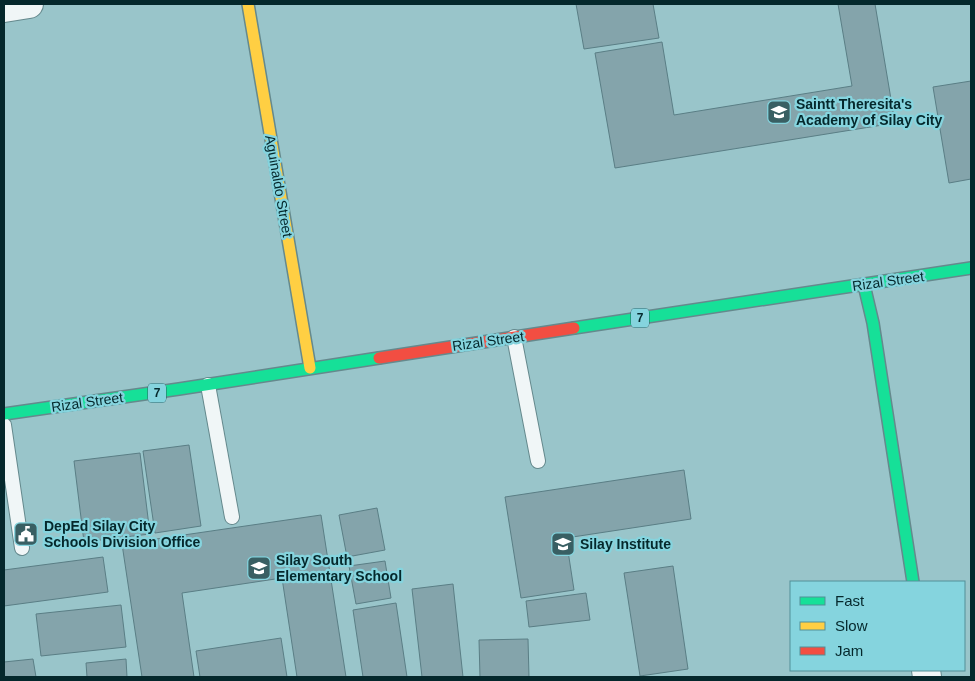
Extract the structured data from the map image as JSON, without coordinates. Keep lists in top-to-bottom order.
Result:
{
  "streets": {
    "main road": ["Aguinaldo Street", "Rizal Street", "7"]
  },
  "crossings": [
    ["Aguinaldo Street", "Rizal Street"]
  ],
  "places": {
    "school or university": ["Saintt Theresita's Academy of Silay City", "Silay Institute", "Silay South Elementary School"],
    "public building": ["DepEd Silay City Schools Division Office"]
  },
  "legend": ["Fast", "Slow", "Jam"]
}
